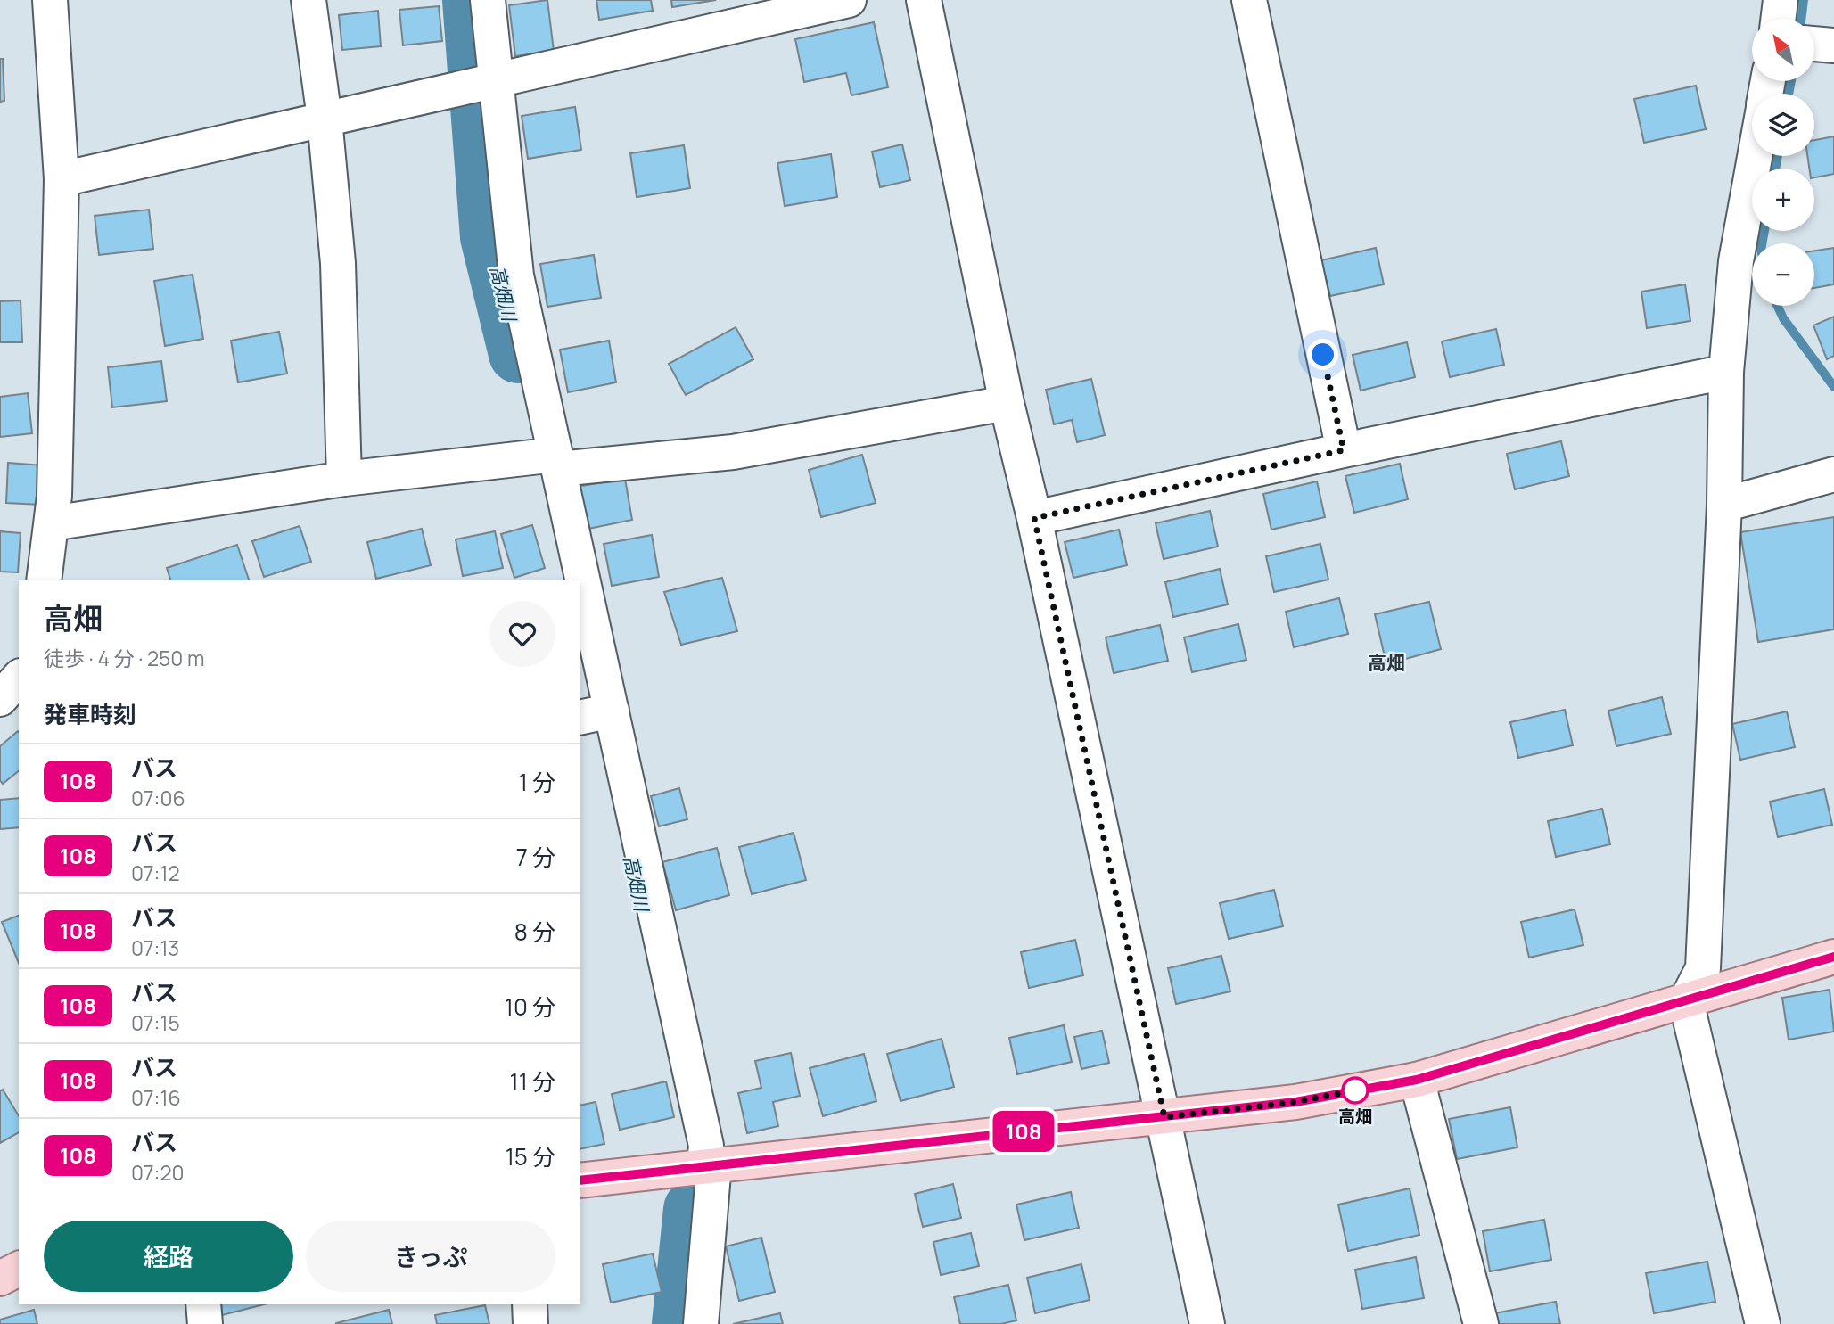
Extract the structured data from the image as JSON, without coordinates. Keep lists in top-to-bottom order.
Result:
{
  "districts": ["高畑"],
  "water": ["高畑川"],
  "places": ["高畑"],
  "lines": ["bus line 108"],
  "north": "top left",
  "page": {
    "on_map": "108",
    "map_buttons": ["+", "−"],
    "heading": [
      ["高畑", "徒歩 · 4 分 · 250 m"],
      "発車時刻"
    ],
    "list": [
      {
        "mark": "108",
        "name": "バス",
        "note": "07:06",
        "value": "1 分"
      },
      {
        "mark": "108",
        "name": "バス",
        "note": "07:12",
        "value": "7 分"
      },
      {
        "mark": "108",
        "name": "バス",
        "note": "07:13",
        "value": "8 分"
      },
      {
        "mark": "108",
        "name": "バス",
        "note": "07:15",
        "value": "10 分"
      },
      {
        "mark": "108",
        "name": "バス",
        "note": "07:16",
        "value": "11 分"
      },
      {
        "mark": "108",
        "name": "バス",
        "note": "07:20",
        "value": "15 分"
      }
    ],
    "buttons": ["経路", "きっぷ"]
  }
}
